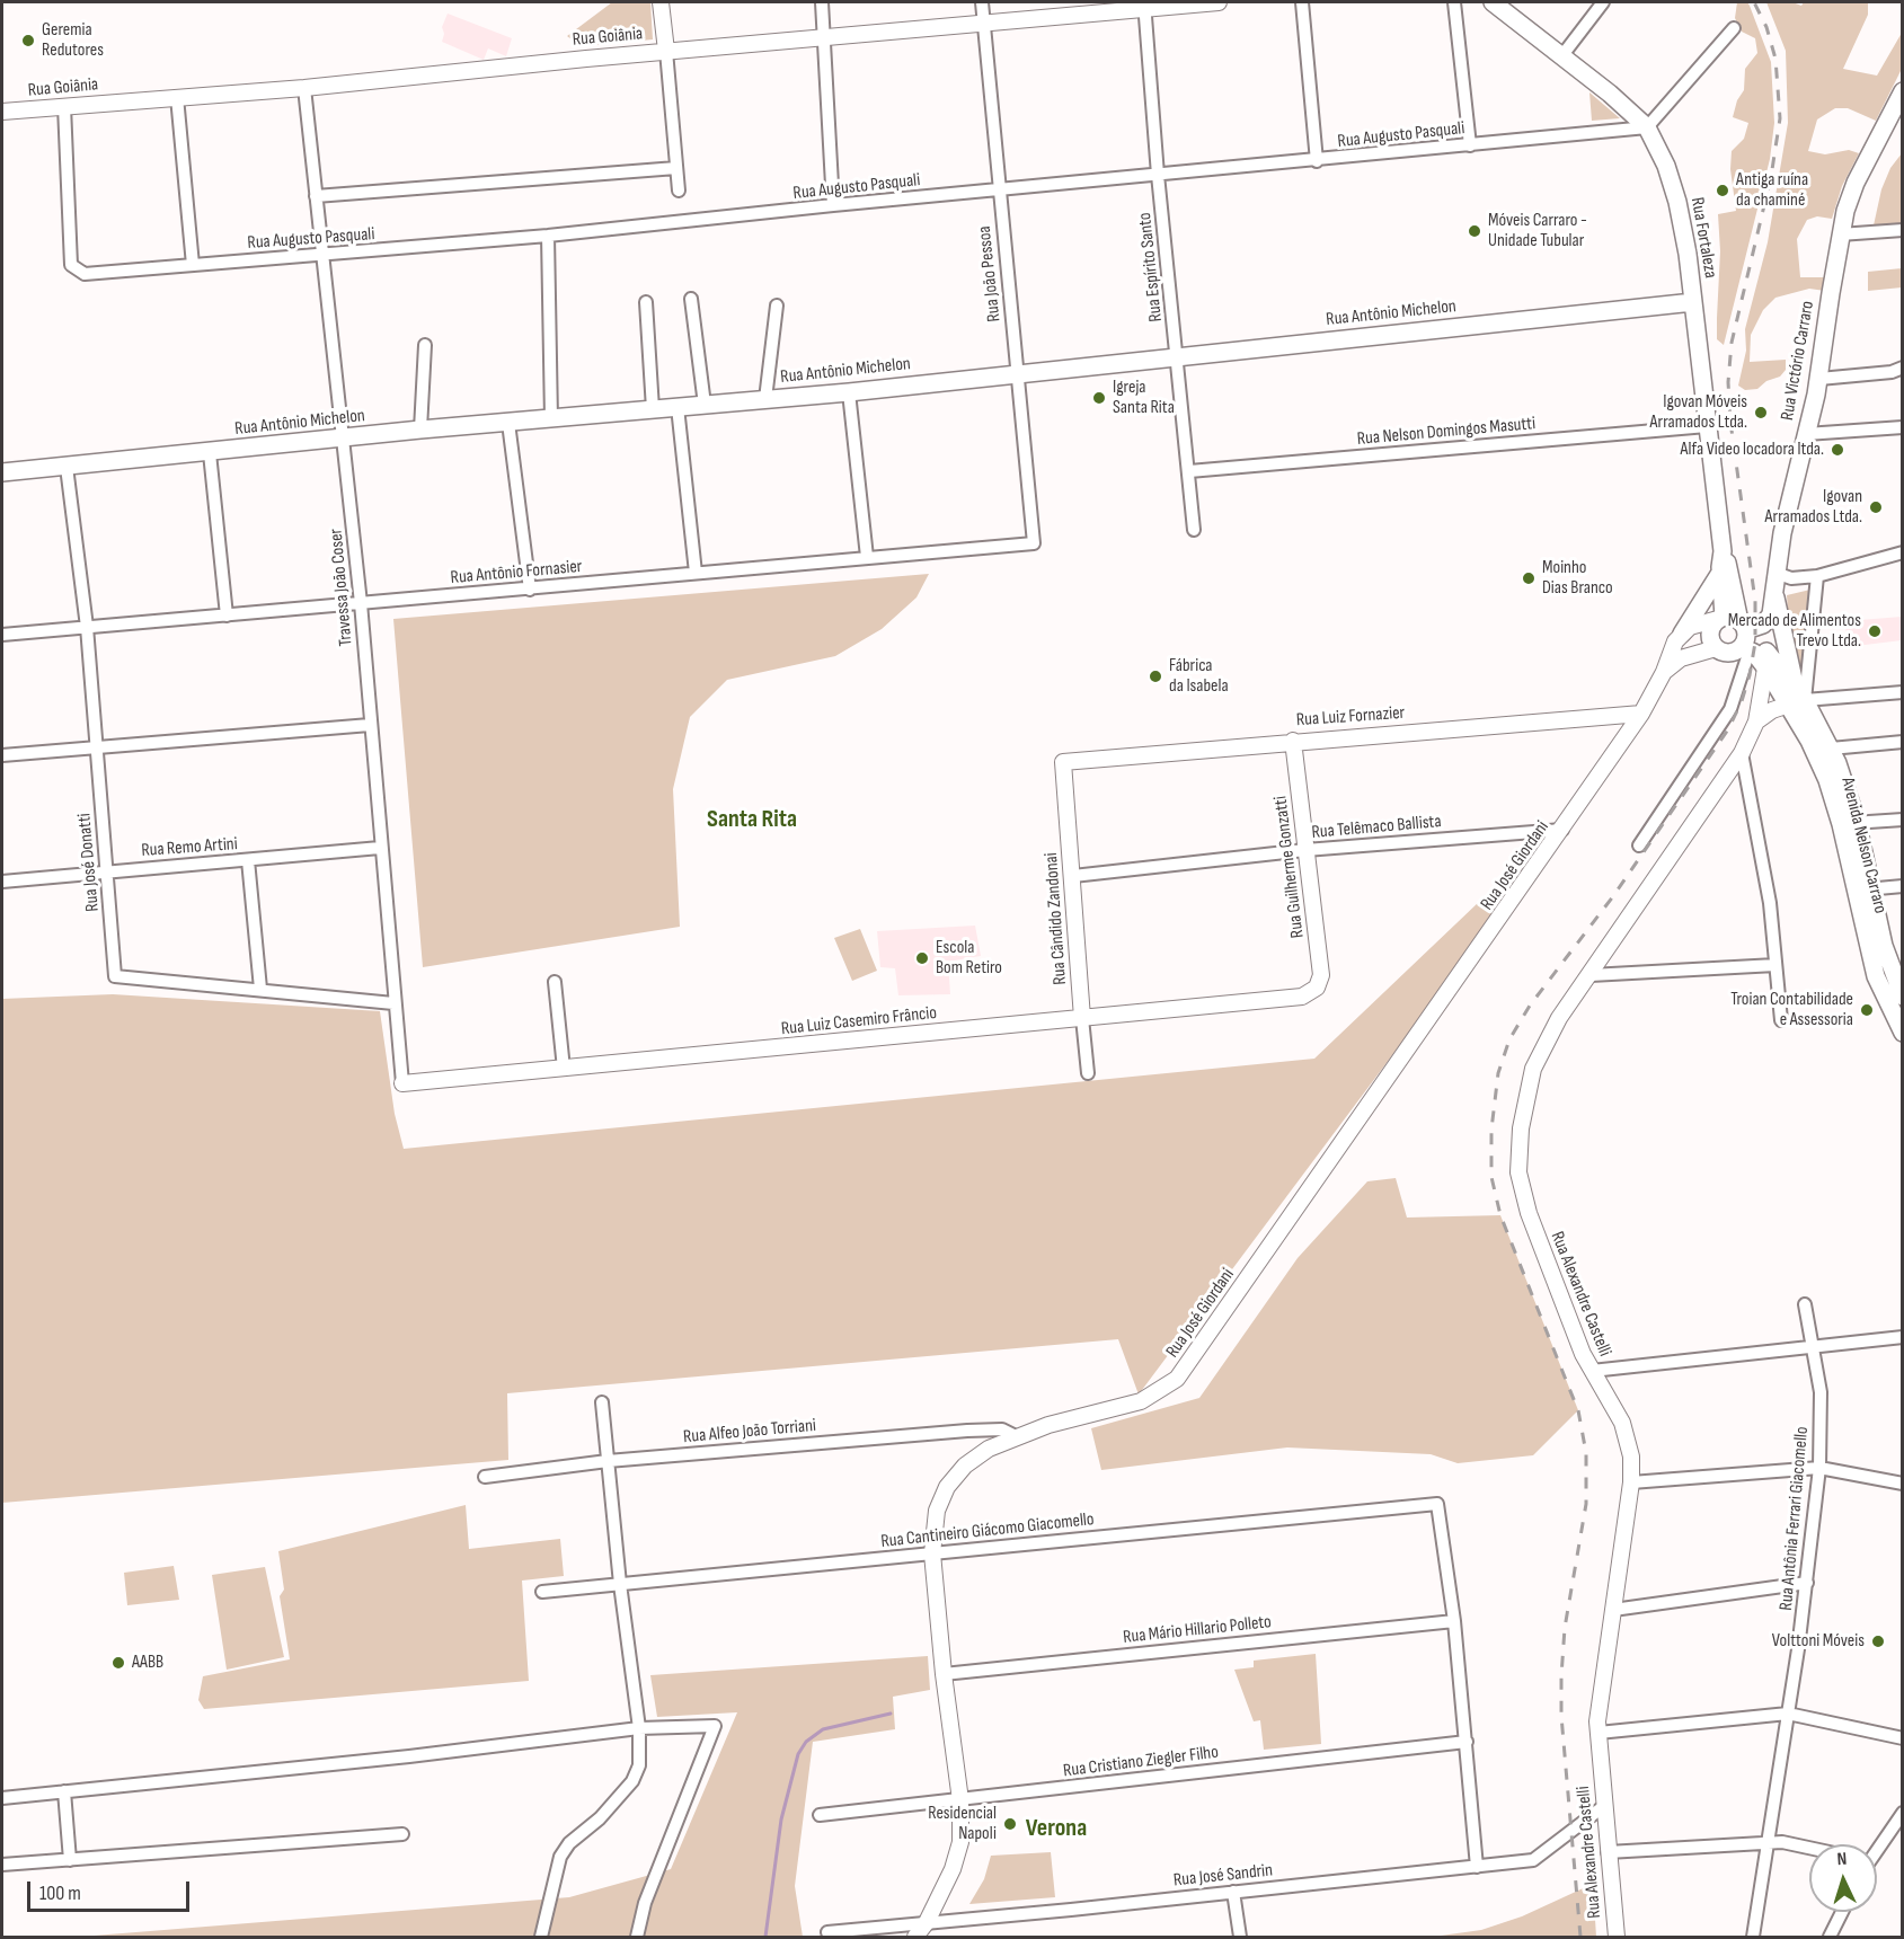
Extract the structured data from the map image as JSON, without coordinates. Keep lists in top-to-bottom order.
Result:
{
  "streets": {
    "main road": [
      "Rua Fortaleza",
      "Rua Antônio Michelon",
      "Rua Victório Carraro",
      "Avenida Nelson Carraro"
    ],
    "street": [
      "Rua Goiânia",
      "Rua Augusto Pasquali",
      "Rua Espírito Santo",
      "Rua João Pessoa",
      "Rua Nelson Domingos Masutti",
      "Rua Antônio Fornasier",
      "Travessa João Coser",
      "Rua Luiz Fornazier",
      "Rua Telêmaco Ballista",
      "Rua Remo Artini",
      "Rua José Donatti",
      "Rua José Giordani",
      "Rua Guilherme Gonzatti",
      "Rua Cândido Zandonai",
      "Rua Luiz Casemiro Frâncio",
      "Rua Alexandre Castelli",
      "Rua Alfeo João Torriani",
      "Rua Antônia Ferrari Giacomello",
      "Rua Cantineiro Giácomo Giacomello",
      "Rua Mário Hillario Polleto",
      "Rua Cristiano Ziegler Filho",
      "Rua José Sandrin"
    ]
  },
  "crossings": [
    ["Rua Goiânia", "Rua Augusto Pasquali"],
    ["Rua Goiânia", "Rua Espírito Santo"],
    ["Rua Goiânia", "Rua João Pessoa"],
    ["Rua Goiânia", "Travessa João Coser"],
    ["Rua Augusto Pasquali", "Rua Fortaleza"],
    ["Rua Augusto Pasquali", "Rua Espírito Santo"],
    ["Rua Augusto Pasquali", "Rua João Pessoa"],
    ["Rua Augusto Pasquali", "Travessa João Coser"],
    ["Rua Fortaleza", "Rua Antônio Michelon"],
    ["Rua Fortaleza", "Rua Victório Carraro"],
    ["Rua Fortaleza", "Rua Nelson Domingos Masutti"],
    ["Rua Fortaleza", "Avenida Nelson Carraro"],
    ["Rua Espírito Santo", "Rua Antônio Michelon"],
    ["Rua Espírito Santo", "Rua Nelson Domingos Masutti"],
    ["Rua João Pessoa", "Rua Antônio Michelon"],
    ["Rua João Pessoa", "Rua Antônio Fornasier"],
    ["Rua Antônio Michelon", "Travessa João Coser"],
    ["Rua Antônio Michelon", "Rua José Donatti"],
    ["Rua Victório Carraro", "Avenida Nelson Carraro"],
    ["Rua Antônio Fornasier", "Travessa João Coser"],
    ["Rua Antônio Fornasier", "Rua José Donatti"],
    ["Travessa João Coser", "Rua Remo Artini"],
    ["Travessa João Coser", "Rua José Donatti"],
    ["Travessa João Coser", "Rua Luiz Casemiro Frâncio"],
    ["Rua Luiz Fornazier", "Rua José Giordani"],
    ["Rua Luiz Fornazier", "Rua Guilherme Gonzatti"],
    ["Rua Luiz Fornazier", "Rua Cândido Zandonai"],
    ["Rua Telêmaco Ballista", "Rua José Giordani"],
    ["Rua Telêmaco Ballista", "Rua Guilherme Gonzatti"],
    ["Rua Telêmaco Ballista", "Rua Cândido Zandonai"],
    ["Avenida Nelson Carraro", "Rua Alexandre Castelli"],
    ["Rua Remo Artini", "Rua José Donatti"],
    ["Rua José Giordani", "Rua Alfeo João Torriani"],
    ["Rua José Giordani", "Rua Cantineiro Giácomo Giacomello"],
    ["Rua José Giordani", "Rua Mário Hillario Polleto"],
    ["Rua José Giordani", "Rua Cristiano Ziegler Filho"],
    ["Rua José Giordani", "Rua José Sandrin"],
    ["Rua Guilherme Gonzatti", "Rua Luiz Casemiro Frâncio"],
    ["Rua Cândido Zandonai", "Rua Luiz Casemiro Frâncio"],
    ["Rua Alexandre Castelli", "Rua José Sandrin"],
    ["Rua Cantineiro Giácomo Giacomello", "Rua Mário Hillario Polleto"]
  ],
  "districts": ["Santa Rita", "Verona"],
  "places": [
    "Geremia Redutores",
    "Antiga ruína da chaminé",
    "Móveis Carraro - Unidade Tubular",
    "Igreja Santa Rita",
    "Igovan Móveis Arramados Ltda.",
    "Alfa Video locadora ltda.",
    "Igovan Arramados Ltda.",
    "Moinho Dias Branco",
    "Mercado de Alimentos Trevo Ltda.",
    "Fábrica da Isabela",
    "Escola Bom Retiro",
    "Troian Contabilidade e Assessoria",
    "Volttoni Móveis",
    "AABB",
    "Residencial Napoli"
  ],
  "scale_bar": "100 m",
  "north": "top"
}
